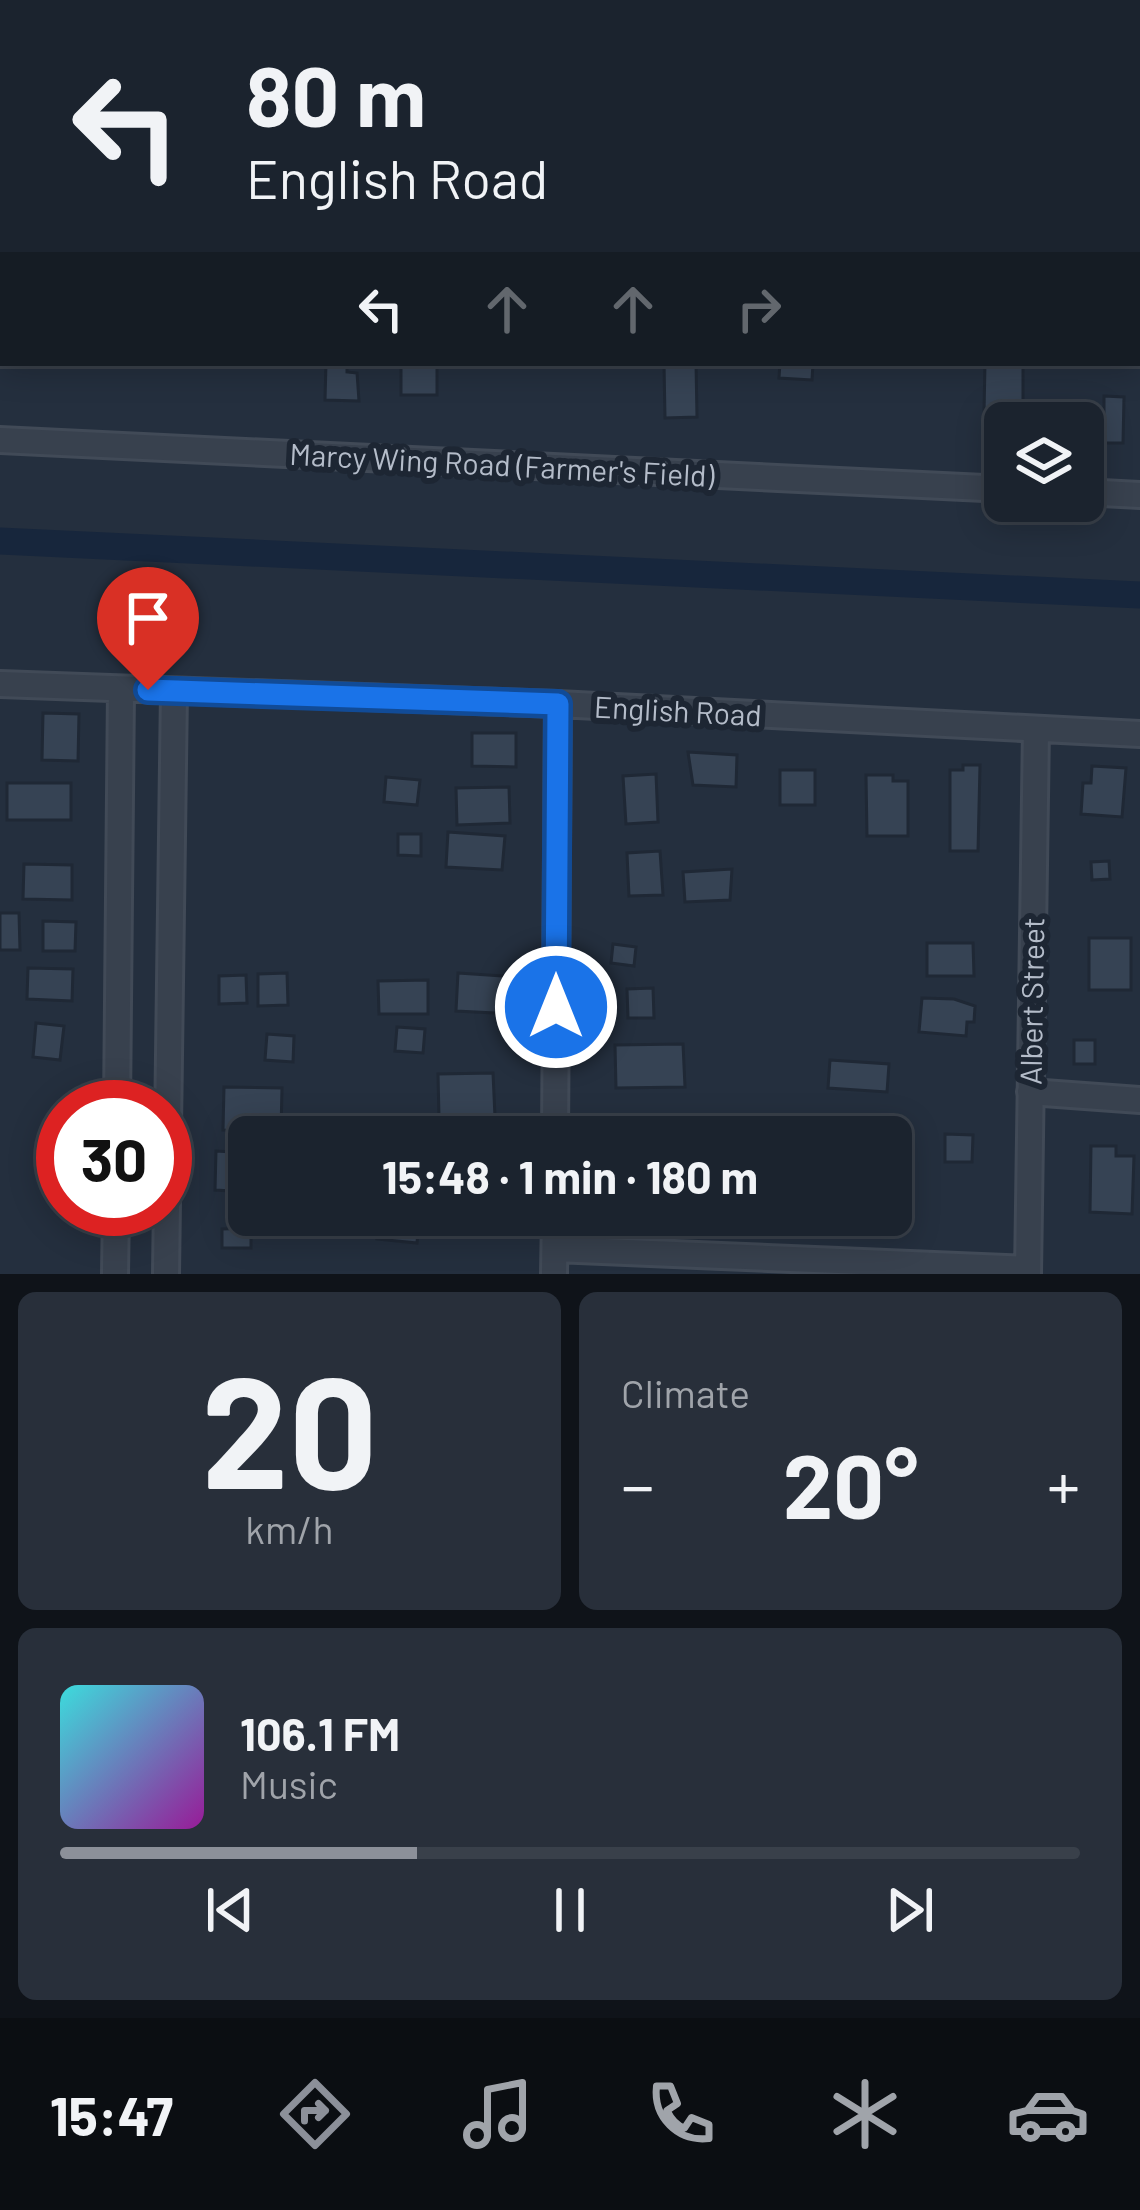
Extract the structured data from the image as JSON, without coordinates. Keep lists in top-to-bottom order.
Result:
{
  "streets": {
    "street": ["Marcy Wing Road (Farmer's Field)", "English Road", "Albert Street"]
  },
  "crossings": [
    ["English Road", "Albert Street"]
  ],
  "page": {
    "turn": ["80 m", "English Road"],
    "limit": "30",
    "trip": "15:48 · 1 min · 180 m",
    "tile": [
      ["20", "km/h"],
      "Climate"
    ],
    "heat": ["−", "20°", "+"],
    "song": ["106.1 FM", "Music"],
    "tabs": "15:47"
  }
}
